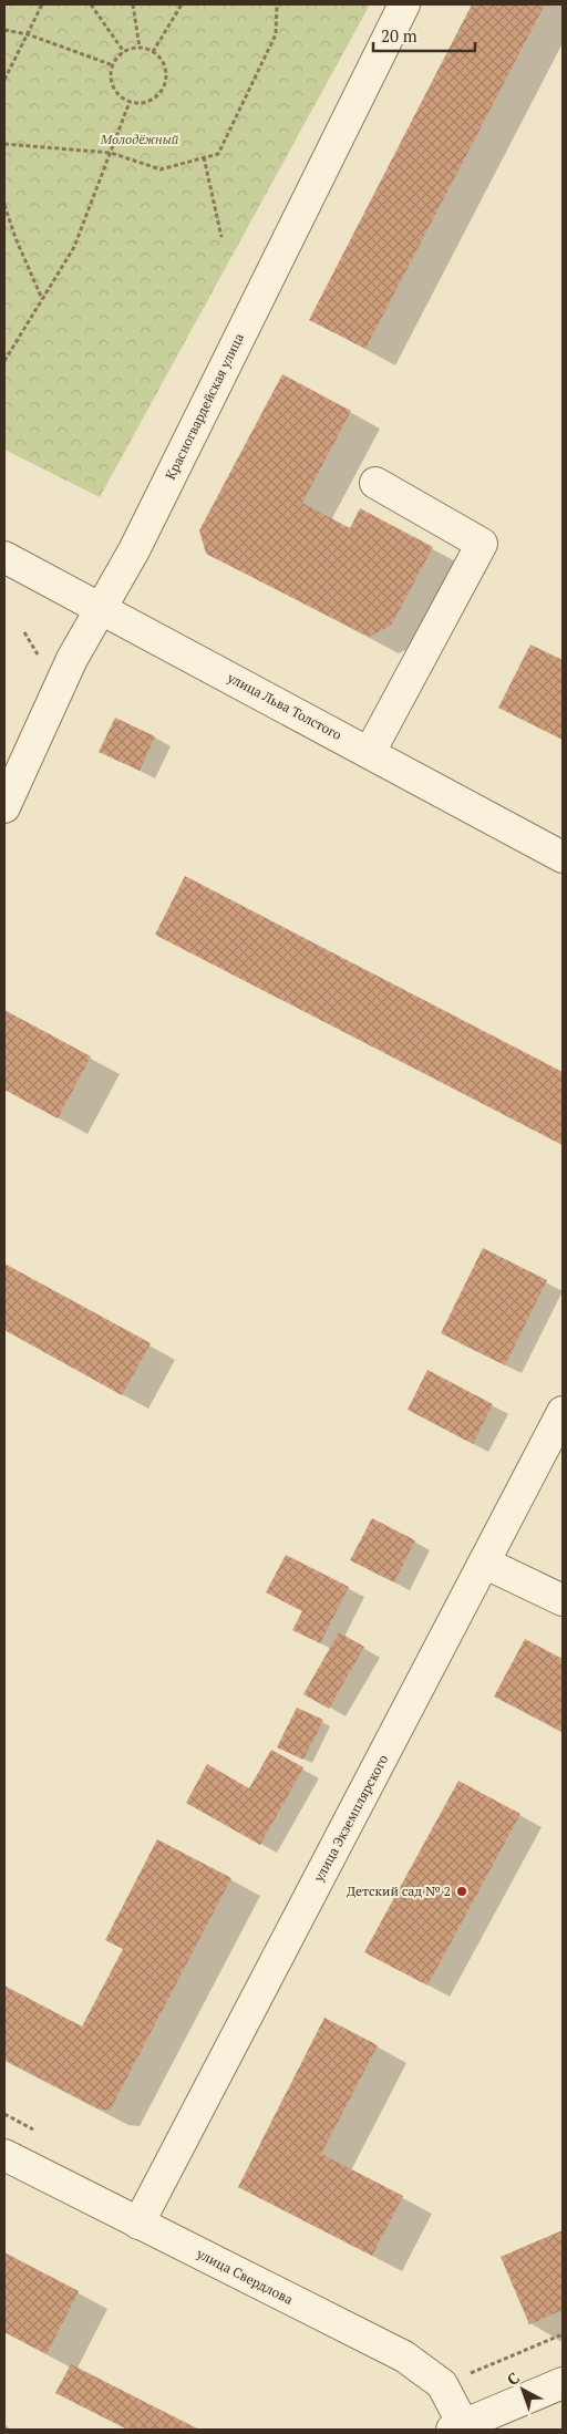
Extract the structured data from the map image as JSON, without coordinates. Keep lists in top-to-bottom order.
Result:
{
  "streets": {
    "street": [
      "Красногвардейская улица",
      "улица Льва Толстого",
      "улица Экземплярского",
      "улица Свердлова"
    ]
  },
  "crossings": [
    ["Красногвардейская улица", "улица Льва Толстого"],
    ["улица Экземплярского", "улица Свердлова"]
  ],
  "parks": ["Молодёжный"],
  "places": ["Детский сад № 2"],
  "scale_bar": "20 m",
  "north": "top left"
}
